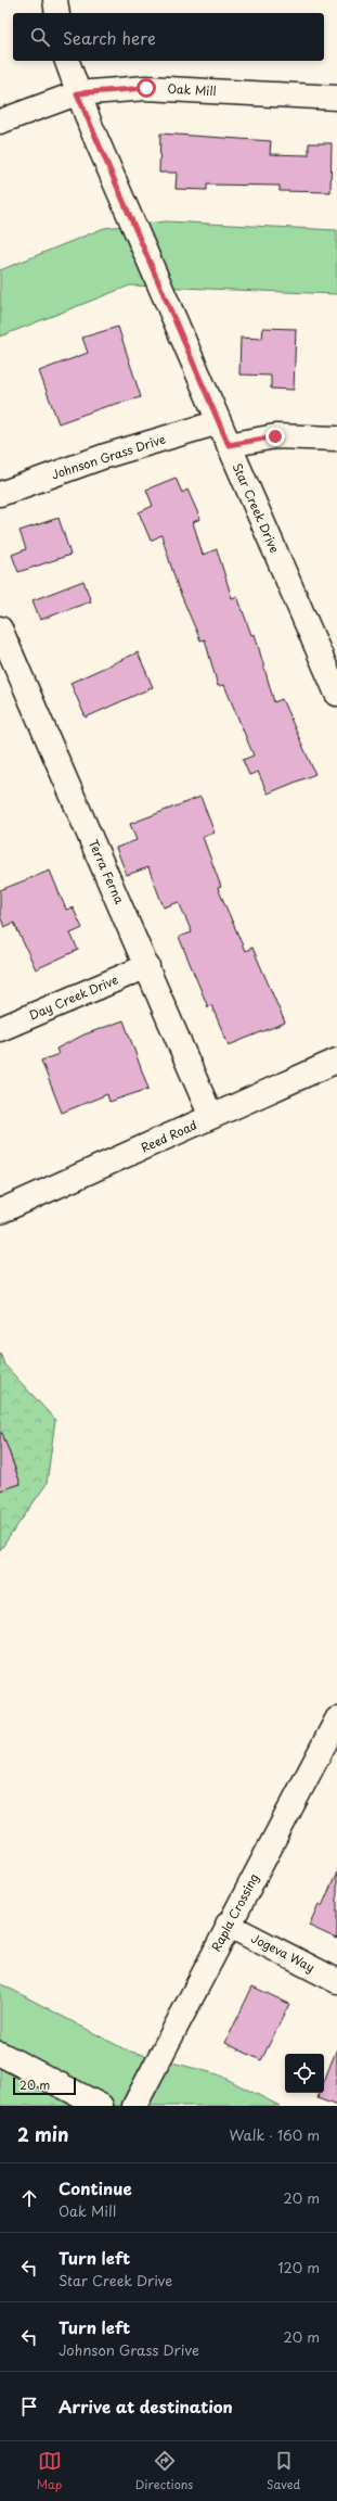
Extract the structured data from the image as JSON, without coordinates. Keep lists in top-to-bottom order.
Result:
{
  "streets": {
    "street": [
      "Oak Mill",
      "Johnson Grass Drive",
      "Star Creek Drive",
      "Terra Ferna",
      "Day Creek Drive",
      "Reed Road",
      "Rapla Crossing",
      "Jogeva Way"
    ]
  },
  "crossings": [
    ["Oak Mill", "Star Creek Drive"],
    ["Johnson Grass Drive", "Star Creek Drive"],
    ["Terra Ferna", "Day Creek Drive"],
    ["Terra Ferna", "Reed Road"],
    ["Rapla Crossing", "Jogeva Way"]
  ],
  "scale_bar": "20 m",
  "page": {
    "search": "Search here",
    "scale": "20 m",
    "heading": ["2 min", "Walk · 160 m"],
    "list": [
      ["Continue", "Oak Mill", "20 m"],
      ["Turn left", "Star Creek Drive", "120 m"],
      ["Turn left", "Johnson Grass Drive", "20 m"],
      "Arrive at destination"
    ],
    "nav": ["Map", "Directions", "Saved"]
  }
}
